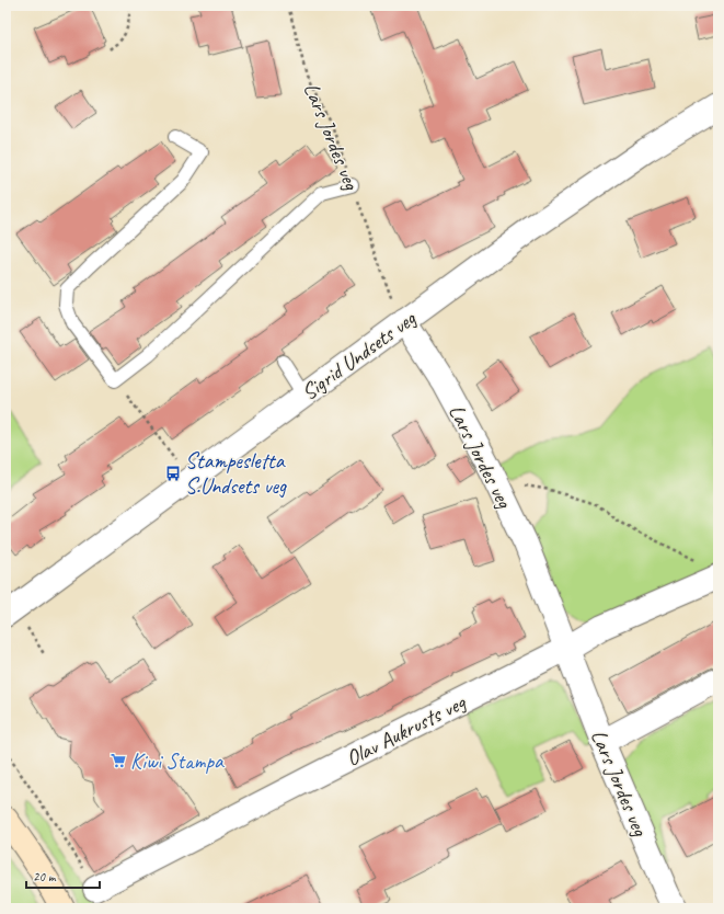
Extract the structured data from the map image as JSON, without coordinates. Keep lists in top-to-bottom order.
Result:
{
  "streets": {
    "street": ["Lars Jordes veg", "Sigrid Undsets veg", "Olav Aukrusts veg"]
  },
  "crossings": [
    ["Lars Jordes veg", "Sigrid Undsets veg"],
    ["Lars Jordes veg", "Olav Aukrusts veg"]
  ],
  "places": {
    "bus stop": ["Stampesletta S.Undsets veg"],
    "supermarket": ["Kiwi Stampa"]
  },
  "scale_bar": "20 m"
}
